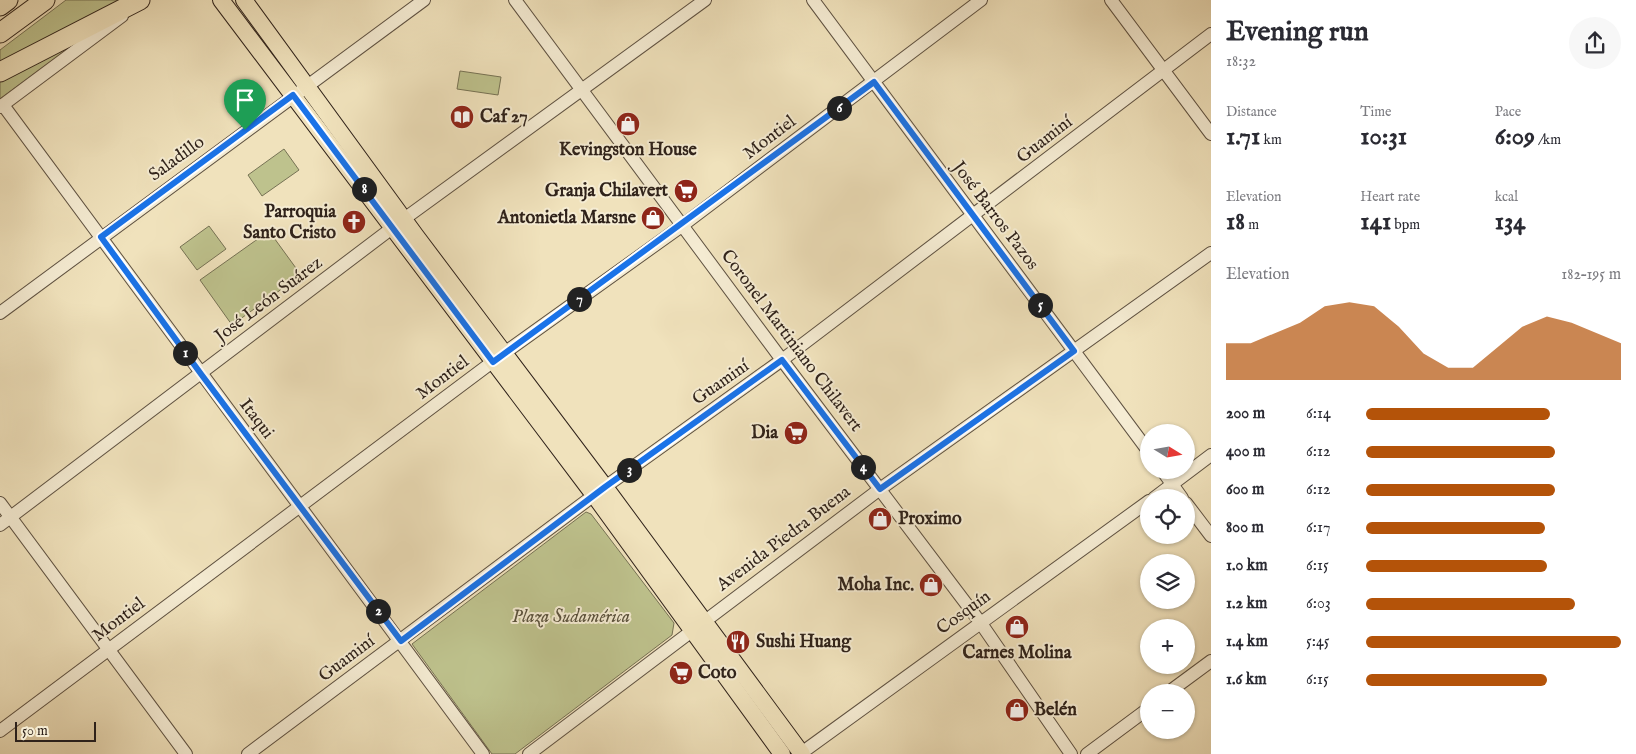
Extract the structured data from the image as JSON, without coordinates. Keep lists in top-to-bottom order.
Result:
{
  "streets": {
    "street": [
      "Montiel",
      "Guaminí",
      "Saladillo",
      "José Barros Pazos",
      "José León Suárez",
      "Coronel Martiniano Chilavert",
      "Itaqui",
      "Avenida Piedra Buena",
      "Cosquín"
    ]
  },
  "crossings": [
    ["Montiel", "José Barros Pazos"],
    ["Montiel", "Coronel Martiniano Chilavert"],
    ["Montiel", "Itaqui"],
    ["Guaminí", "José Barros Pazos"],
    ["Guaminí", "Coronel Martiniano Chilavert"],
    ["Guaminí", "Itaqui"],
    ["Saladillo", "Itaqui"],
    ["José Barros Pazos", "Avenida Piedra Buena"],
    ["José León Suárez", "Coronel Martiniano Chilavert"],
    ["José León Suárez", "Itaqui"],
    ["Coronel Martiniano Chilavert", "Avenida Piedra Buena"],
    ["Coronel Martiniano Chilavert", "Cosquín"]
  ],
  "parks": ["Plaza Sudamérica"],
  "places": {
    "library": ["Caf 27"],
    "shop": [
      "Kevingston House",
      "Antonietla Marsne",
      "Proximo",
      "Moha Inc.",
      "Carnes Molina",
      "Belén"
    ],
    "supermarket": ["Granja Chilavert", "Dia", "Coto"],
    "church": ["Parroquia Santo Cristo"],
    "restaurant": ["Sushi Huang"]
  },
  "scale_bar": "50 m",
  "north": "right",
  "page": {
    "heading": ["Evening run", "18:32"],
    "stats": [
      ["Distance", "1.71 km"],
      ["Time", "10:31"],
      ["Pace", "6:09 /km"],
      ["Elevation", "18 m"],
      ["Heart rate", "141 bpm"],
      ["kcal", "134"]
    ],
    "pins": [
      "6",
      "8",
      "7",
      "5",
      "1",
      "4",
      "3",
      "2"
    ],
    "chart": ["Elevation", "182–195 m"],
    "list": [
      {
        "name": "200 m",
        "note": "6:14"
      },
      {
        "name": "400 m",
        "note": "6:12"
      },
      {
        "name": "600 m",
        "note": "6:12"
      },
      {
        "name": "800 m",
        "note": "6:17"
      },
      {
        "name": "1.0 km",
        "note": "6:15"
      },
      {
        "name": "1.2 km",
        "note": "6:03"
      },
      {
        "name": "1.4 km",
        "note": "5:45"
      },
      {
        "name": "1.6 km",
        "note": "6:15"
      }
    ],
    "map_buttons": ["+", "−"],
    "scale": "50 m"
  }
}
